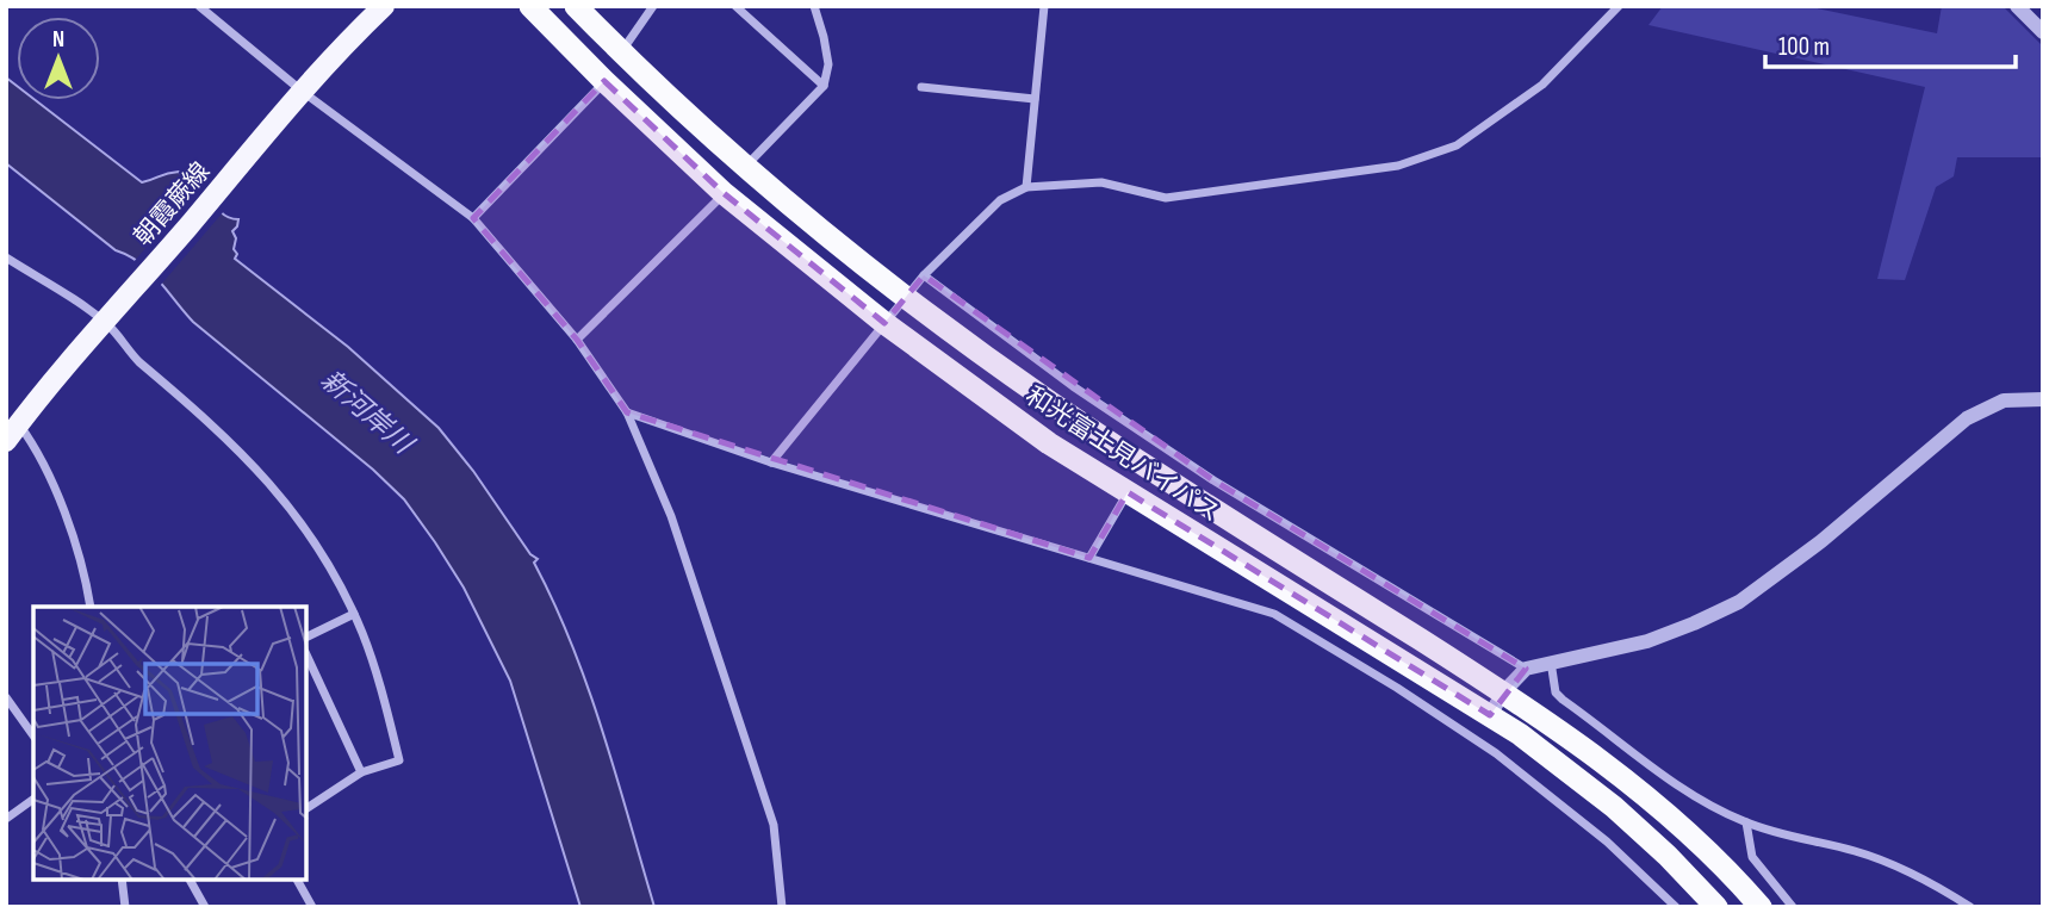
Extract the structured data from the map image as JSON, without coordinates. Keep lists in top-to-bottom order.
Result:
{
  "streets": {
    "highway": ["和光富士見バイパス"],
    "main road": ["朝霞蕨線"]
  },
  "water": ["新河岸川"],
  "scale_bar": "100 m",
  "north": "top"
}
